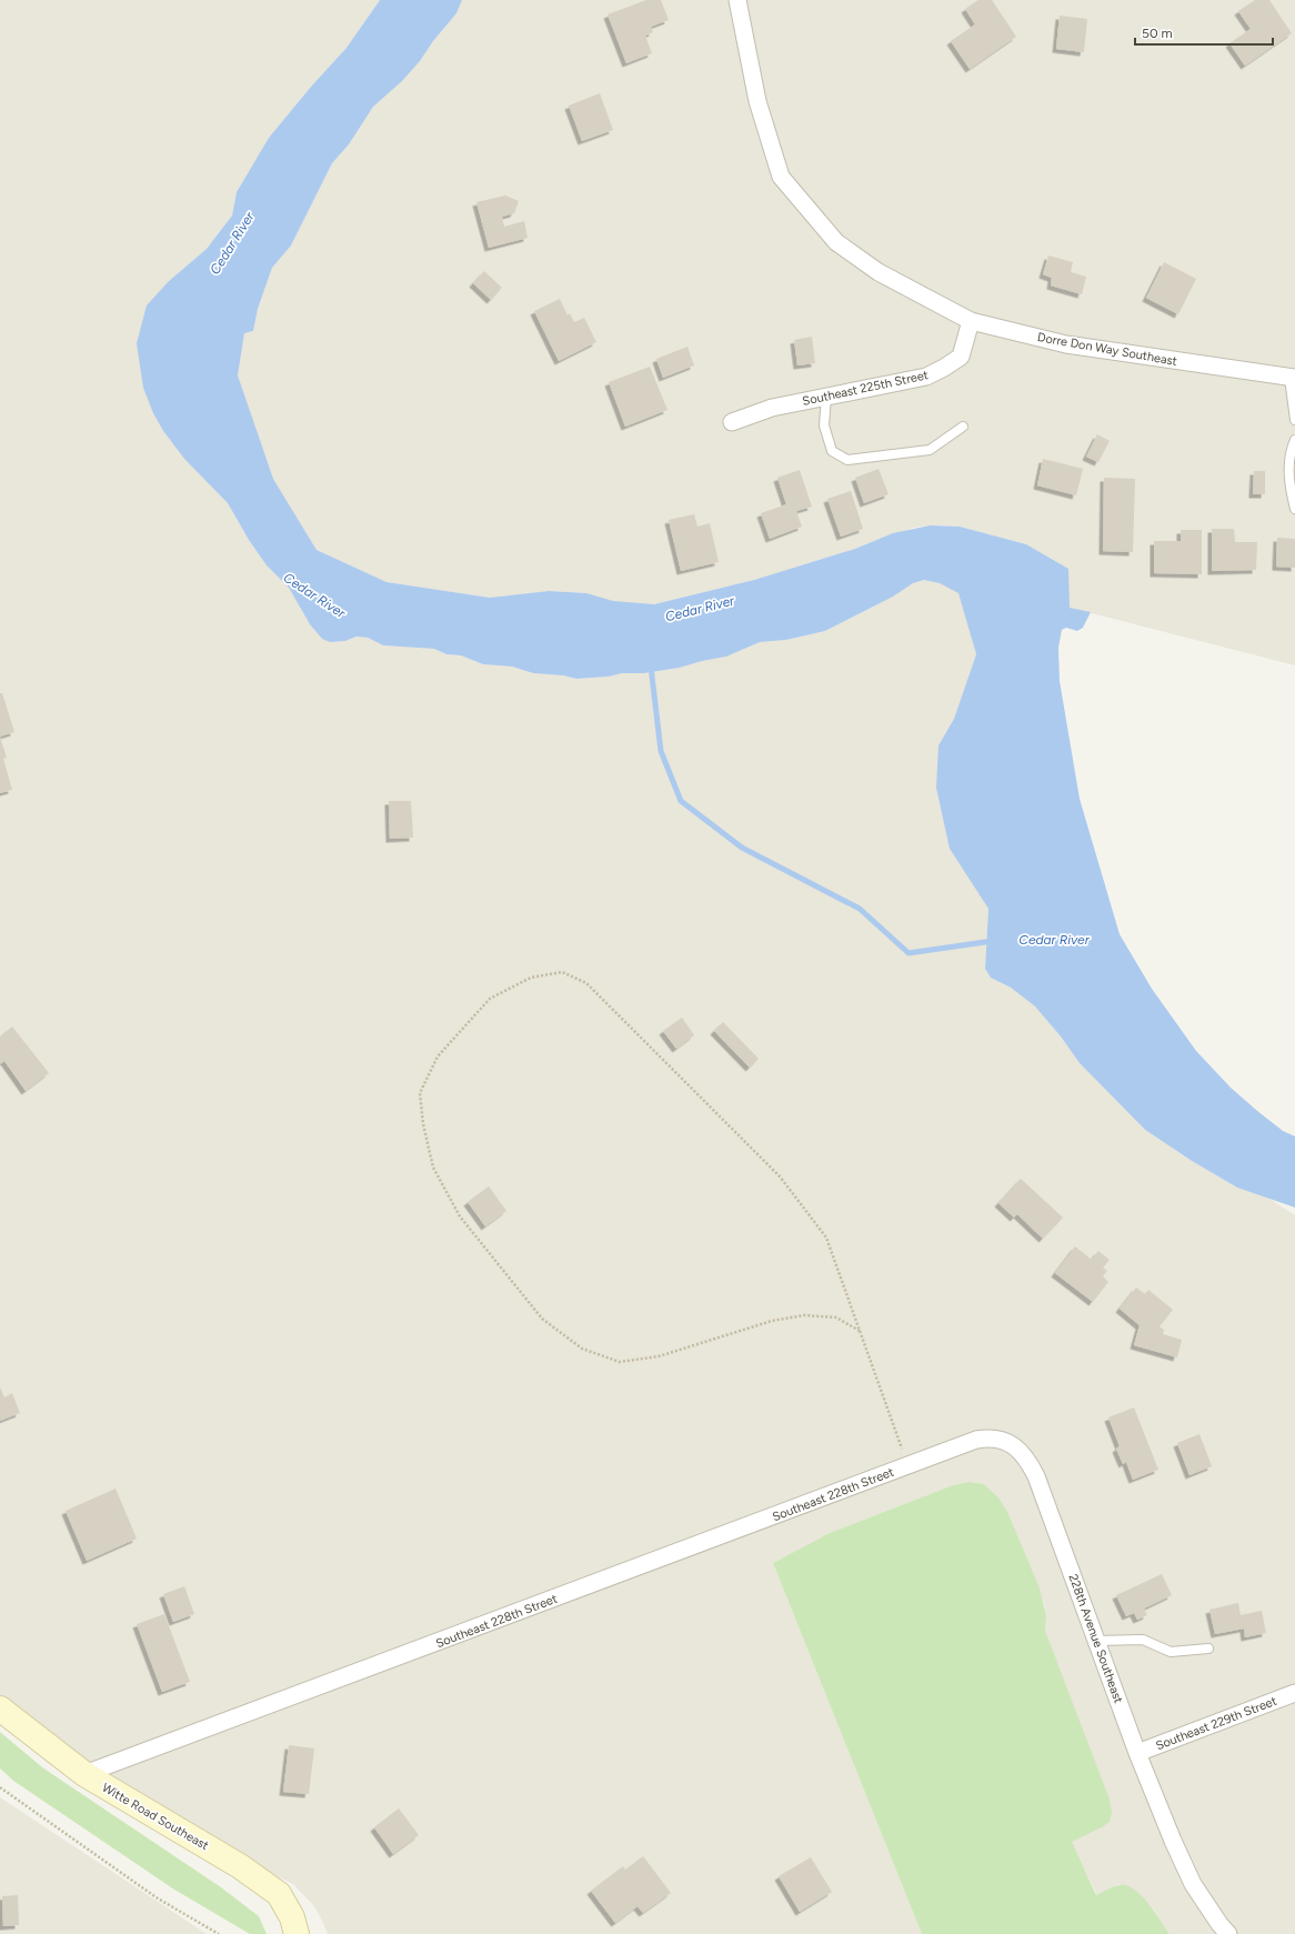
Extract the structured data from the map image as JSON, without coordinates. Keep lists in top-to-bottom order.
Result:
{
  "streets": {
    "street": [
      "Dorre Don Way Southeast",
      "Southeast 225th Street",
      "Southeast 228th Street",
      "228th Avenue Southeast",
      "Southeast 229th Street",
      "Witte Road Southeast"
    ]
  },
  "crossings": [
    ["Dorre Don Way Southeast", "Southeast 225th Street"],
    ["Southeast 228th Street", "228th Avenue Southeast"],
    ["Southeast 228th Street", "Witte Road Southeast"],
    ["228th Avenue Southeast", "Southeast 229th Street"]
  ],
  "water": ["Cedar River"],
  "scale_bar": "50 m"
}
